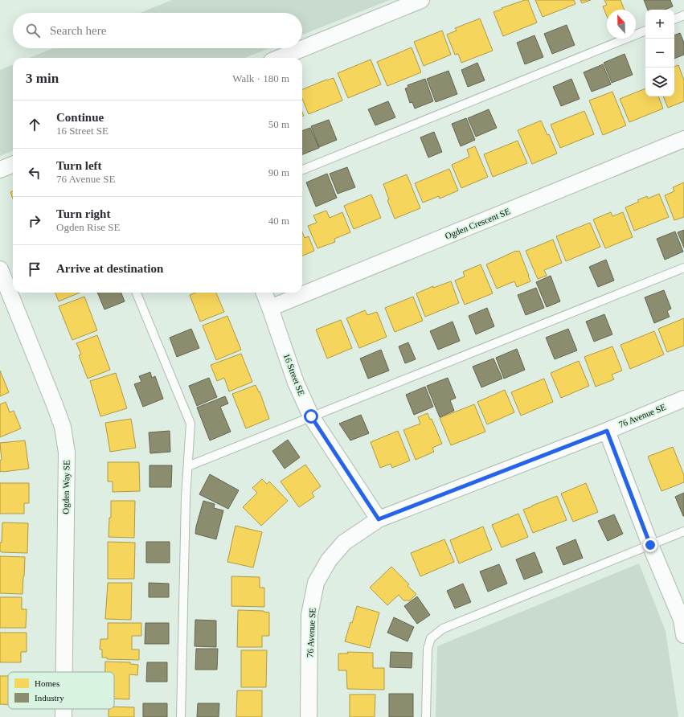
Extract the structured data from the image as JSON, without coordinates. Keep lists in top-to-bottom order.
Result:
{
  "streets": {
    "street": [
      "Ogden Crescent SE",
      "16 Street SE",
      "76 Avenue SE",
      "Ogden Way SE"
    ]
  },
  "crossings": [
    ["Ogden Crescent SE", "16 Street SE"],
    ["16 Street SE", "76 Avenue SE"]
  ],
  "legend": ["Homes", "Industry"],
  "north": "top",
  "page": {
    "map_buttons": ["+", "−"],
    "search": "Search here",
    "heading": ["3 min", "Walk · 180 m"],
    "list": [
      ["Continue", "16 Street SE", "50 m"],
      ["Turn left", "76 Avenue SE", "90 m"],
      ["Turn right", "Ogden Rise SE", "40 m"],
      "Arrive at destination"
    ]
  }
}
